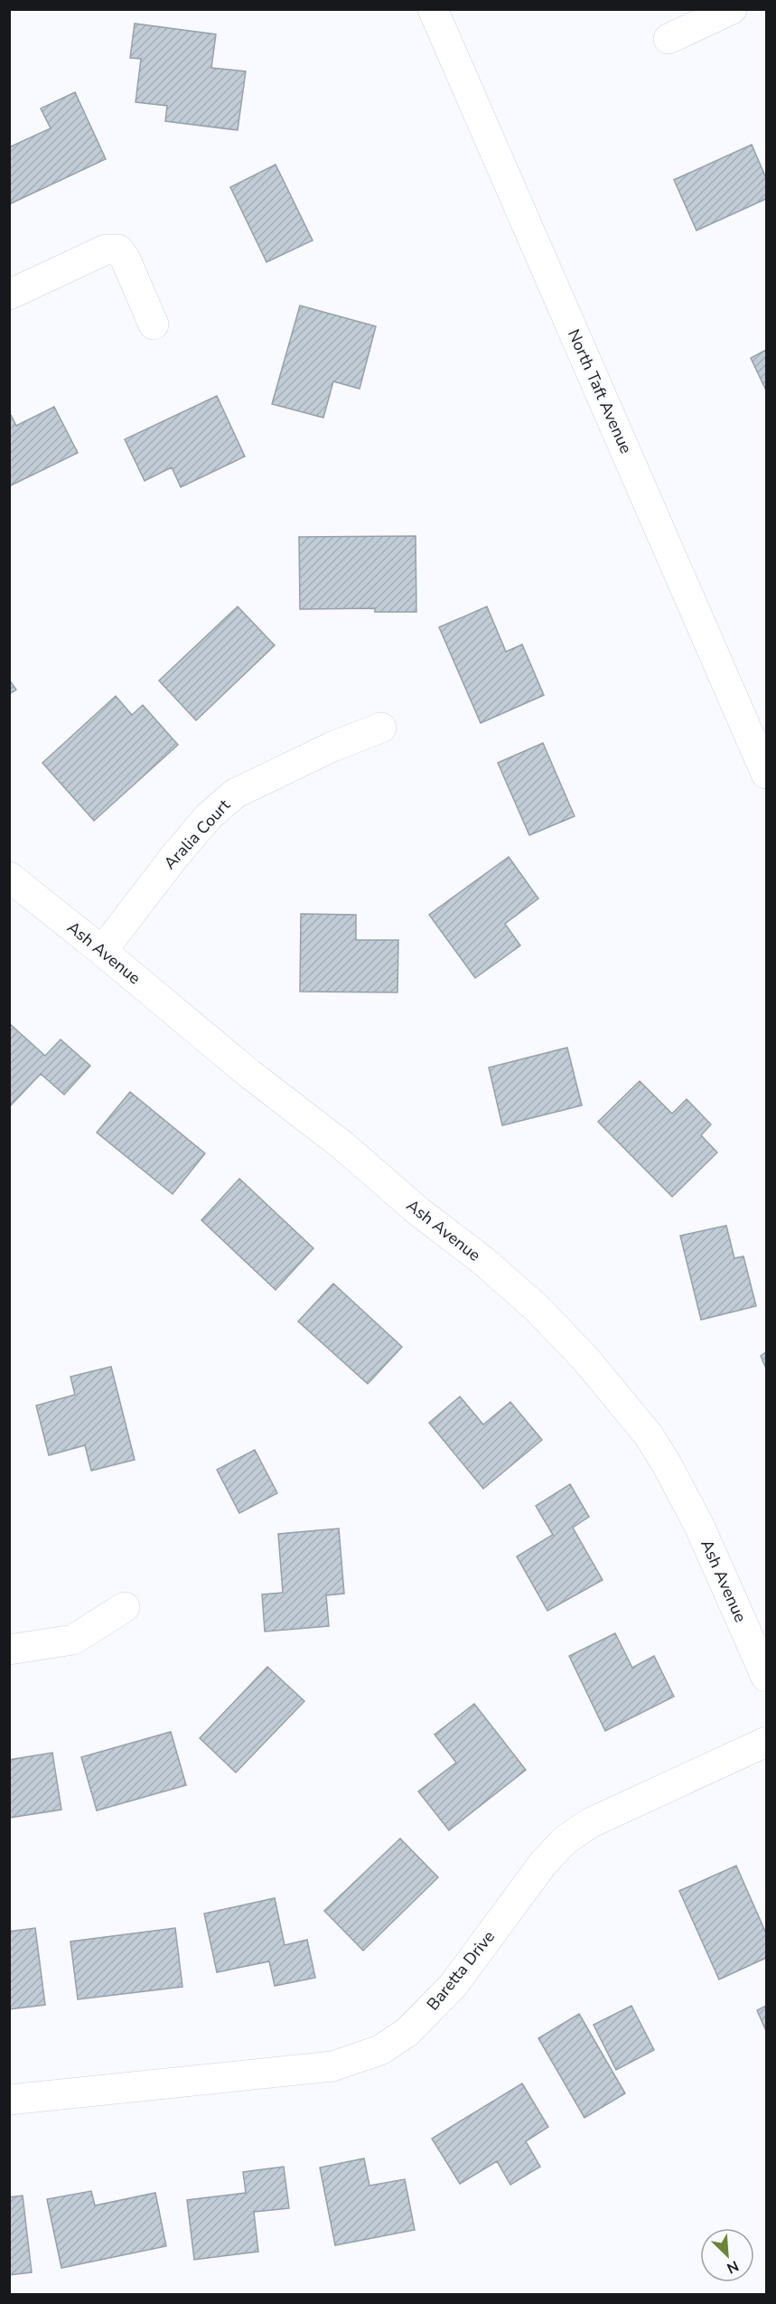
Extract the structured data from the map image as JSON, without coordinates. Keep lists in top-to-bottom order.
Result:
{
  "streets": {
    "street": [
      "North Taft Avenue",
      "Aralia Court",
      "Ash Avenue",
      "Baretta Drive"
    ]
  },
  "crossings": [
    ["Aralia Court", "Ash Avenue"]
  ],
  "north": "bottom right"
}
